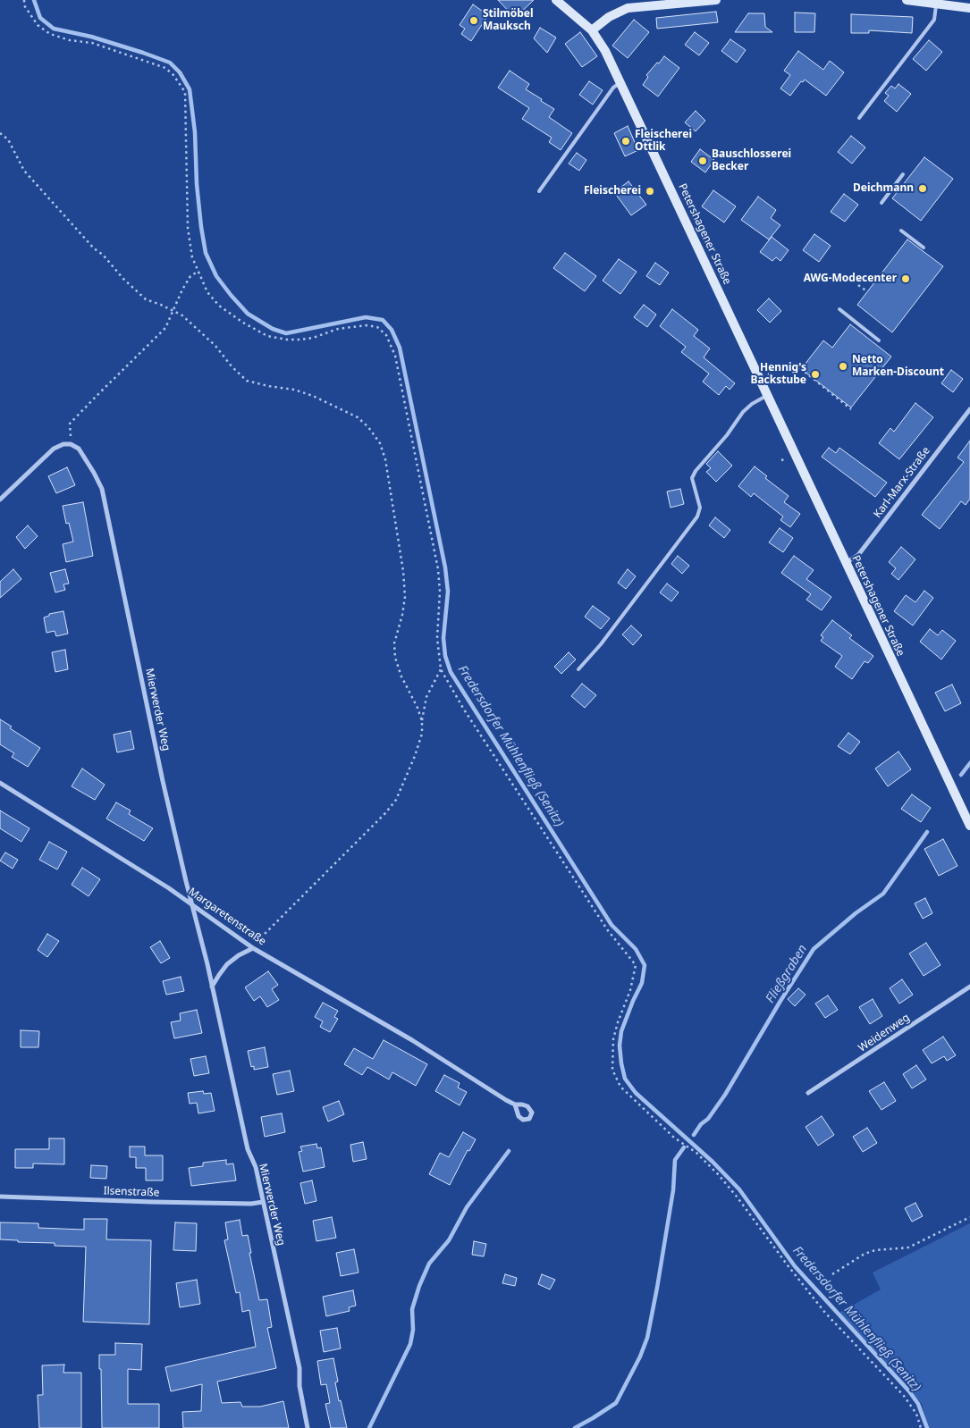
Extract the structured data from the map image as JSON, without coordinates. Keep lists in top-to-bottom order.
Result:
{
  "streets": {
    "street": [
      "Petershagener Straße",
      "Karl-Marx-Straße",
      "Mierwerder Weg",
      "Margaretenstraße",
      "Weidenweg",
      "Ilsenstraße"
    ]
  },
  "crossings": [
    ["Petershagener Straße", "Karl-Marx-Straße"],
    ["Mierwerder Weg", "Margaretenstraße"],
    ["Mierwerder Weg", "Ilsenstraße"]
  ],
  "water": ["Fredersdorfer Mühlenfließ (Senitz)", "Fließgraben"],
  "places": [
    "Stilmöbel Mauksch",
    "Fleischerei Ottlik",
    "Bauschlosserei Becker",
    "Deichmann",
    "Fleischerei",
    "AWG-Modecenter",
    "Netto Marken-Discount",
    "Hennig's Backstube"
  ]
}
